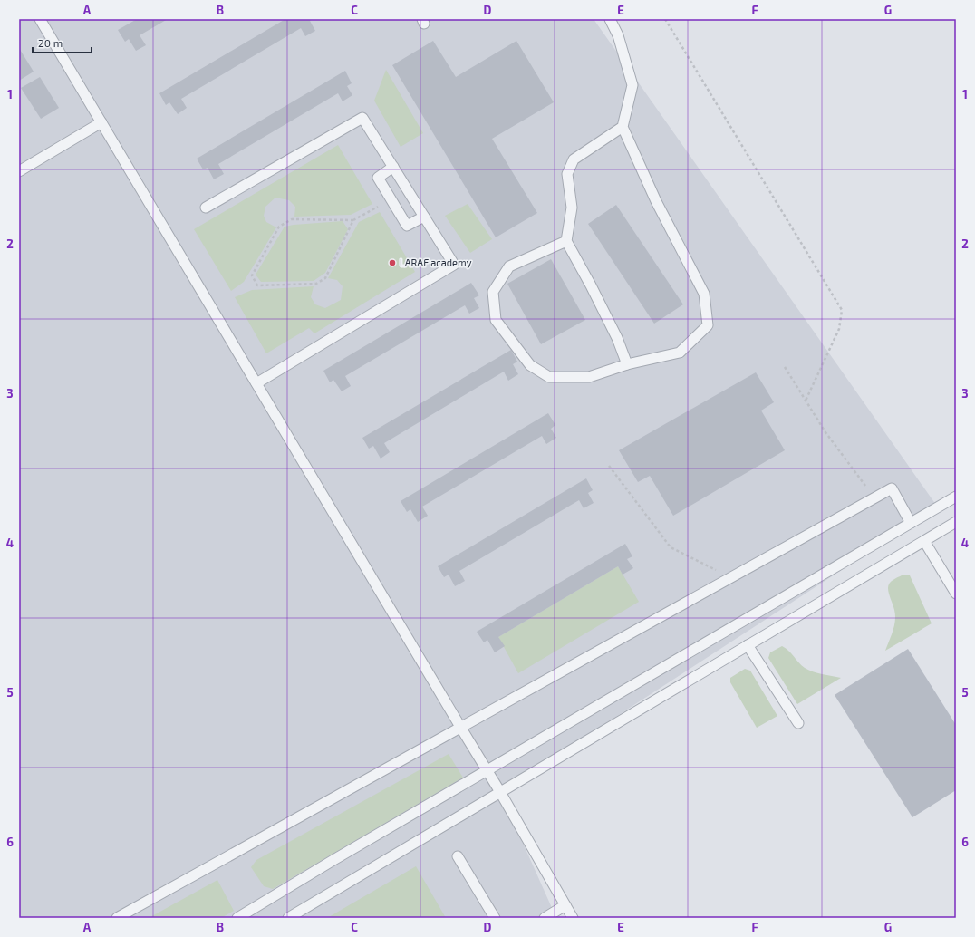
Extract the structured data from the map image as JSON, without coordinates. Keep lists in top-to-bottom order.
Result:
{
  "places": ["LARAF academy"],
  "scale_bar": "20 m",
  "grid": {
    "columns": [
      "A",
      "B",
      "C",
      "D",
      "E",
      "F",
      "G"
    ],
    "rows": [
      "1",
      "2",
      "3",
      "4",
      "5",
      "6"
    ]
  }
}
